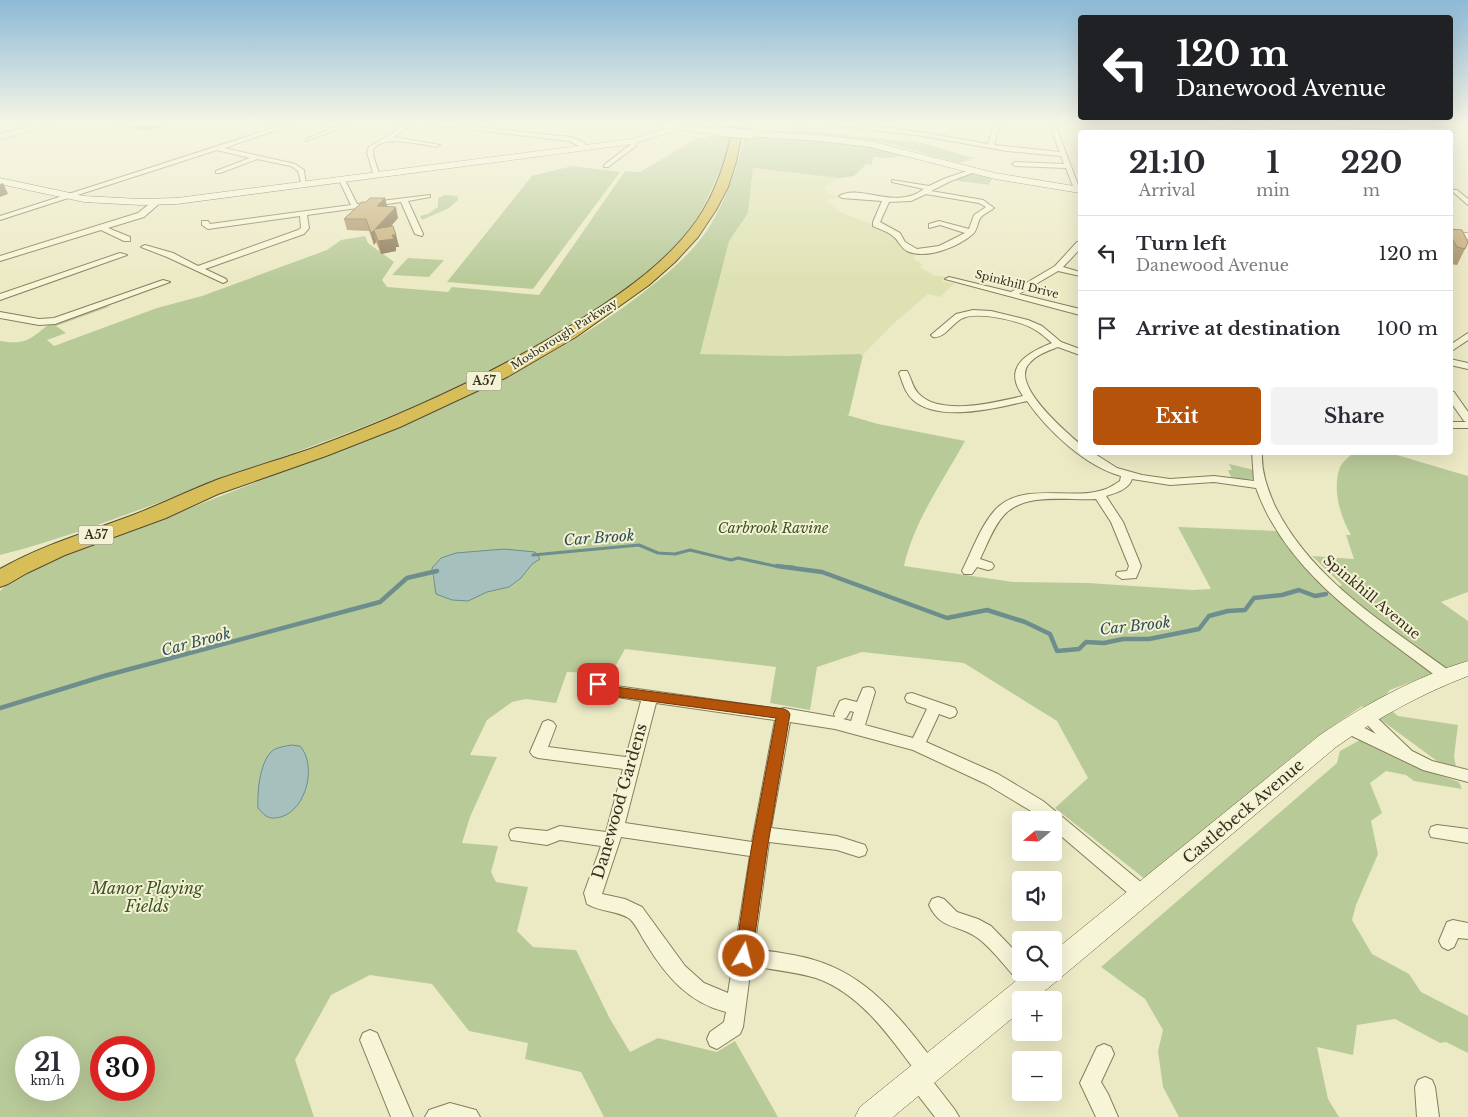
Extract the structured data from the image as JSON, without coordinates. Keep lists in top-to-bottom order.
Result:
{
  "streets": {
    "highway": ["Mosborough Parkway", "A57"],
    "street": [
      "Spinkhill Drive",
      "Spinkhill Avenue",
      "Danewood Gardens",
      "Castlebeck Avenue"
    ]
  },
  "crossings": [
    ["Spinkhill Avenue", "Castlebeck Avenue"]
  ],
  "water": ["Car Brook"],
  "parks": ["Carbrook Ravine", "Manor Playing Fields"],
  "north": "left",
  "page": {
    "turn": ["120 m", "Danewood Avenue"],
    "eta": [
      "21:10",
      "Arrival",
      "1",
      "min",
      "220",
      "m"
    ],
    "list": [
      {
        "name": "Turn left",
        "note": "Danewood Avenue",
        "value": "120 m"
      },
      {
        "name": "Arrive at destination",
        "value": "100 m"
      }
    ],
    "buttons": ["Exit", "Share"],
    "map_buttons": ["+", "−"],
    "speed": "21 km/h",
    "limit": "30"
  }
}
